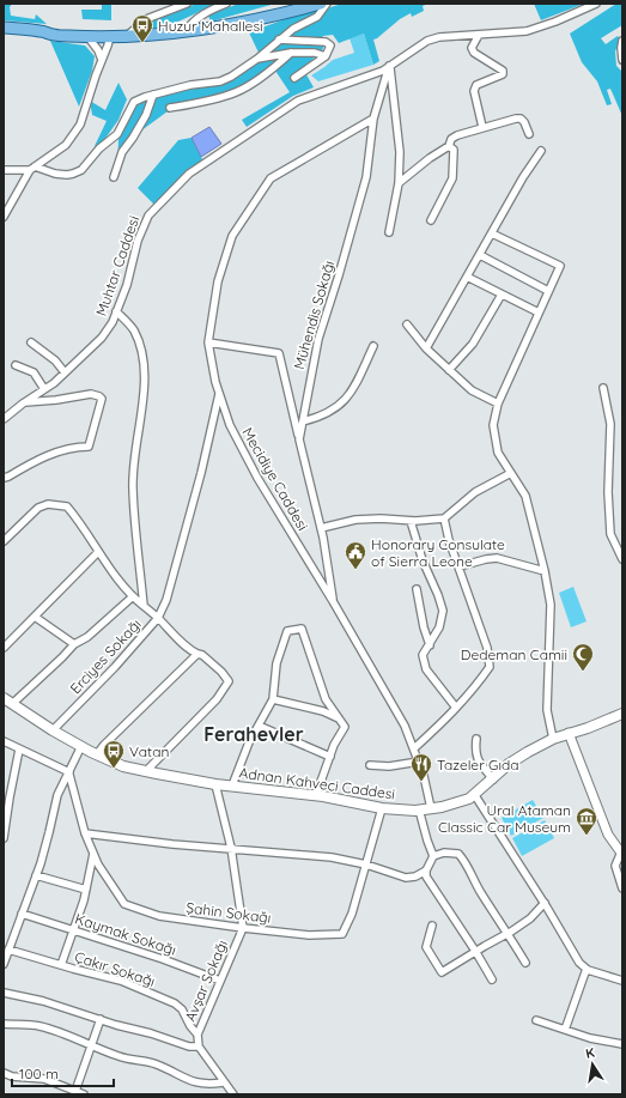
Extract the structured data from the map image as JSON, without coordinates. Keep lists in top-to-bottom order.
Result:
{
  "streets": {
    "main road": ["Adnan Kahveci Caddesi"],
    "street": [
      "Muhtar Caddesi",
      "Mühendis Sokağı",
      "Mecidiye Caddesi",
      "Erciyes Sokağı",
      "Şahin Sokağı",
      "Kaymak Sokağı",
      "Çakır Sokağı",
      "Avşar Sokağı"
    ]
  },
  "crossings": [
    ["Muhtar Caddesi", "Mühendis Sokağı"],
    ["Mühendis Sokağı", "Mecidiye Caddesi"],
    ["Mecidiye Caddesi", "Adnan Kahveci Caddesi"],
    ["Erciyes Sokağı", "Adnan Kahveci Caddesi"],
    ["Adnan Kahveci Caddesi", "Şahin Sokağı"],
    ["Adnan Kahveci Caddesi", "Avşar Sokağı"],
    ["Şahin Sokağı", "Avşar Sokağı"],
    ["Kaymak Sokağı", "Avşar Sokağı"],
    ["Çakır Sokağı", "Avşar Sokağı"]
  ],
  "districts": ["Ferahevler"],
  "places": {
    "bus stop": ["Huzur Mahallesi", "Vatan"],
    "public building": ["Honorary Consulate of Sierra Leone"],
    "mosque": ["Dedeman Camii"],
    "restaurant": ["Tazeler Gıda"],
    "museum": ["Ural Ataman Classic Car Museum"]
  },
  "scale_bar": "100 m",
  "north": "top"
}
